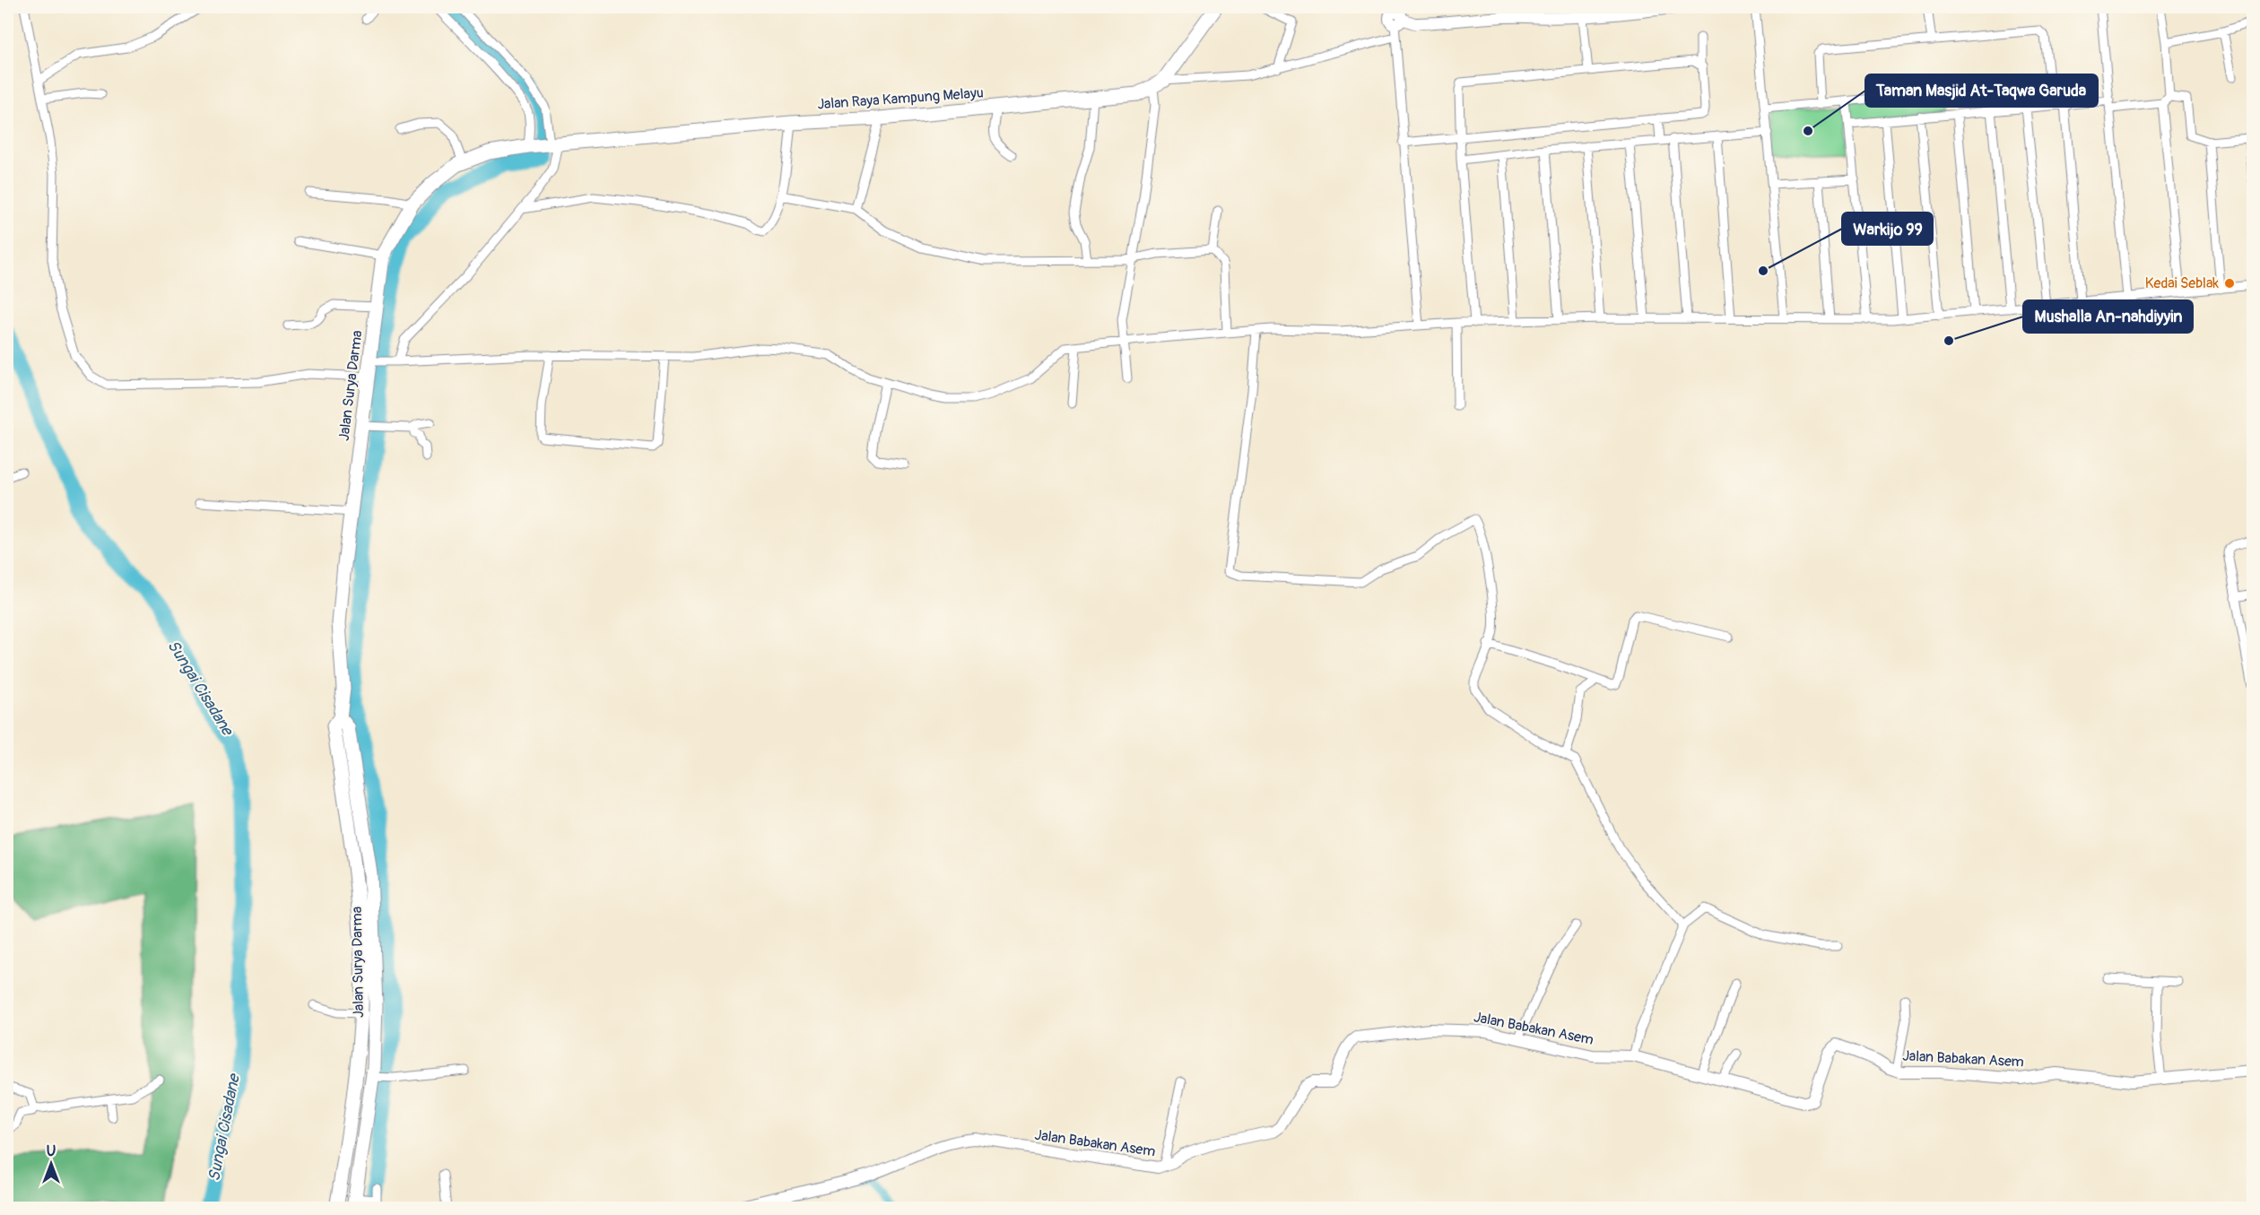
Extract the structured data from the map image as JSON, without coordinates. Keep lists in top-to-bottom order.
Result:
{
  "streets": {
    "main road": ["Jalan Raya Kampung Melayu", "Jalan Surya Darma"],
    "street": ["Jalan Babakan Asem"]
  },
  "crossings": [
    ["Jalan Raya Kampung Melayu", "Jalan Surya Darma"]
  ],
  "water": ["Sungai Cisadane"],
  "places": [
    "Taman Masjid At-Taqwa Garuda",
    "Warkijo 99",
    "Kedai Seblak",
    "Mushalla An-nahdiyyin"
  ],
  "north": "top"
}
